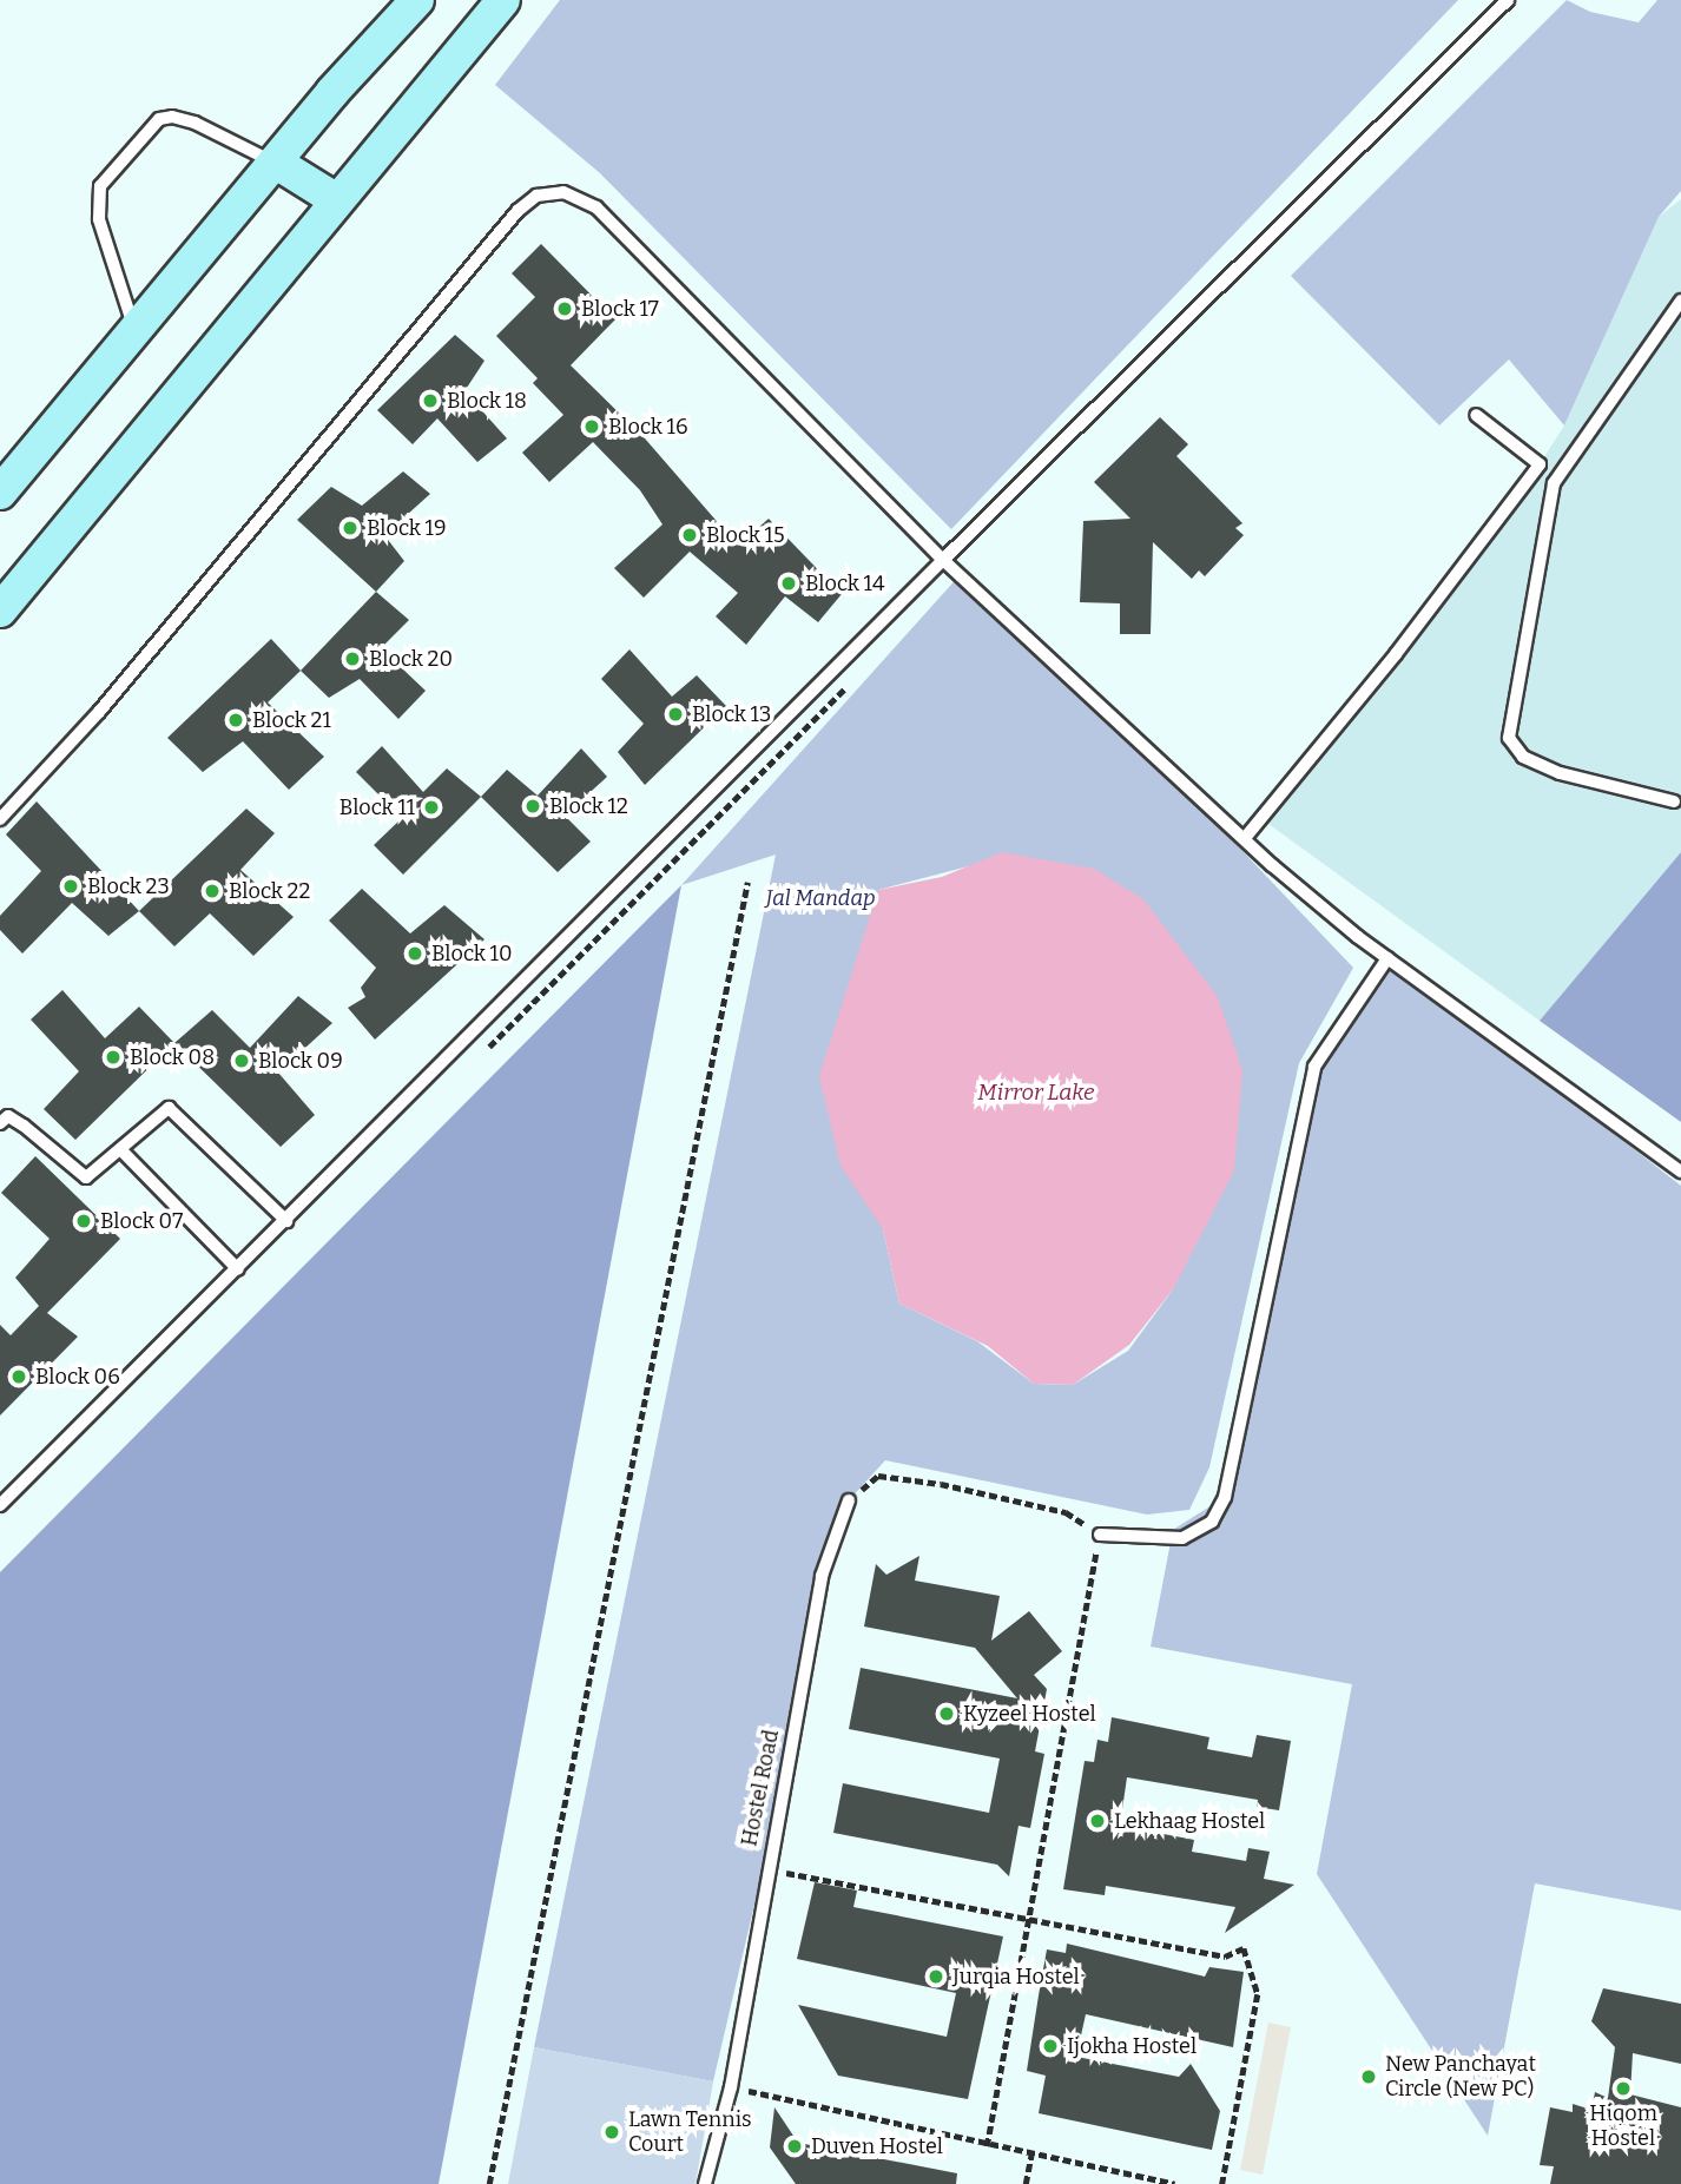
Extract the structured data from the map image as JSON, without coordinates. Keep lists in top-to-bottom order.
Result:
{
  "streets": {
    "lane": ["Hostel Road"]
  },
  "water": ["Mirror Lake"],
  "parks": ["Jal Mandap"],
  "places": [
    "Block 17",
    "Block 18",
    "Block 16",
    "Block 19",
    "Block 15",
    "Block 14",
    "Block 20",
    "Block 13",
    "Block 21",
    "Block 12",
    "Block 11",
    "Block 23",
    "Block 22",
    "Block 10",
    "Block 08",
    "Block 09",
    "Block 07",
    "Block 06",
    "Kyzeel Hostel",
    "Lekhaag Hostel",
    "Jurqia Hostel",
    "Ijokha Hostel",
    "New Panchayat Circle (New PC)",
    "Hiqom Hostel",
    "Lawn Tennis Court",
    "Duven Hostel"
  ]
}
